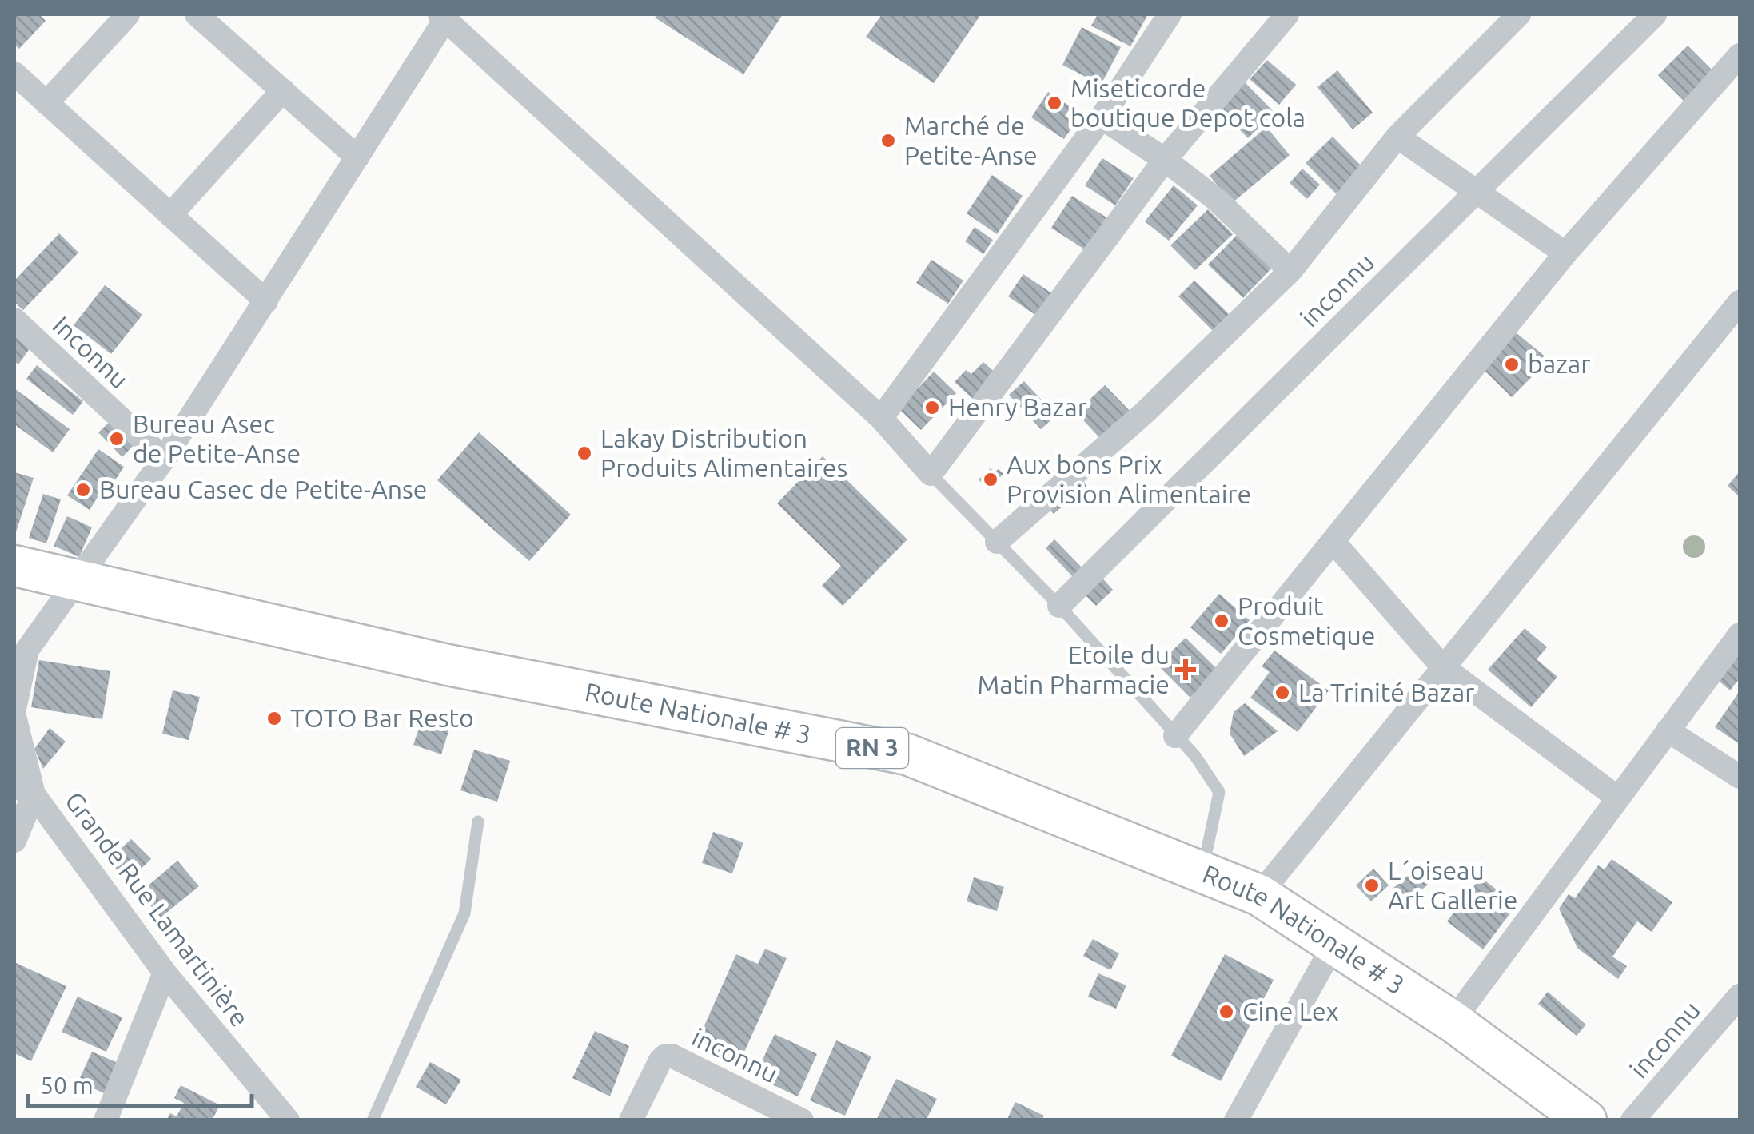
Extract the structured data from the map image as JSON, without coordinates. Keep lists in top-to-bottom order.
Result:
{
  "streets": {
    "main road": ["Route Nationale # 3", "RN 3"],
    "street": ["inconnu", "Inconnu", "Grande Rue Lamartinière"]
  },
  "places": {
    "other": [
      "Miseticorde boutique Depot cola",
      "Marché de Petite-Anse",
      "bazar",
      "Henry Bazar",
      "Bureau Asec de Petite-Anse",
      "Lakay Distribution Produits Alimentaires",
      "Aux bons Prix Provision Alimentaire",
      "Bureau Casec de Petite-Anse",
      "Produit Cosmetique",
      "La Trinité Bazar",
      "TOTO Bar Resto",
      "L´oiseau Art Gallerie",
      "Cine Lex"
    ],
    "health": ["Etoile du Matin Pharmacie"]
  },
  "scale_bar": "50 m"
}
